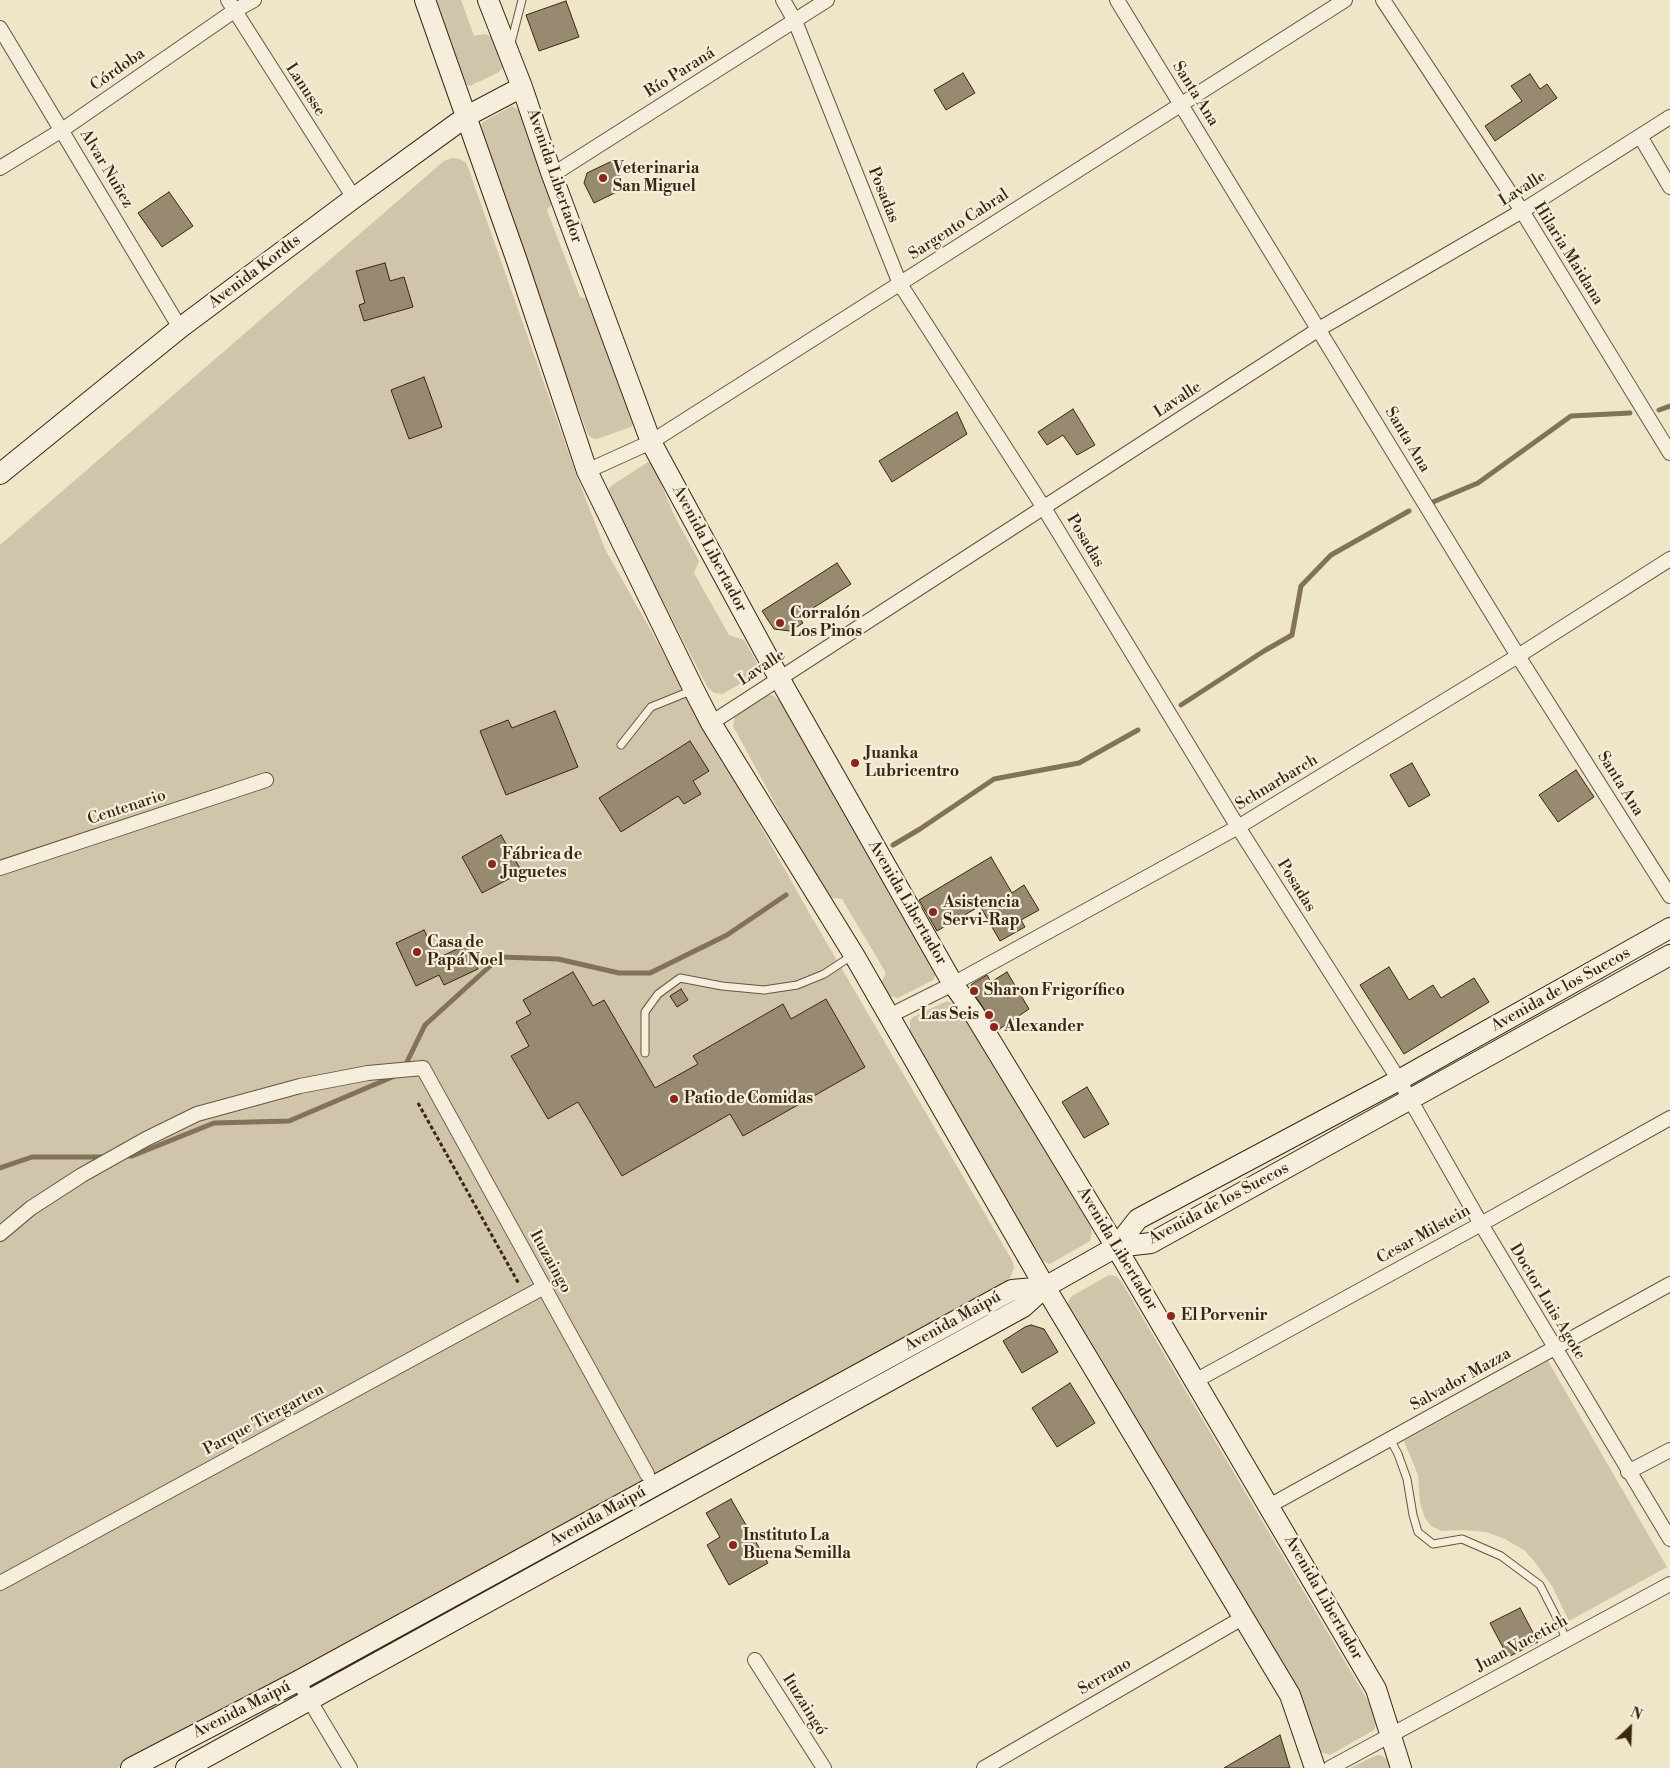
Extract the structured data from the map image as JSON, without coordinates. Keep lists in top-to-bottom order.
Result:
{
  "streets": {
    "main road": [
      "Avenida Libertador",
      "Avenida Kordts",
      "Avenida de los Suecos",
      "Avenida Maipú"
    ],
    "street": [
      "Córdoba",
      "Río Paraná",
      "Lanusse",
      "Santa Ana",
      "Alvar Nuñez",
      "Lavalle",
      "Posadas",
      "Sargento Cabral",
      "Hilaria Maidana",
      "Schnarbarch",
      "Centenario",
      "Cesar Milstein",
      "Ituzaingo",
      "Doctor Luis Agote",
      "Salvador Mazza",
      "Parque Tiergarten",
      "Juan Vucetich",
      "Serrano",
      "Ituzaingó"
    ]
  },
  "crossings": [
    ["Córdoba", "Lanusse"],
    ["Córdoba", "Alvar Nuñez"],
    ["Río Paraná", "Avenida Libertador"],
    ["Río Paraná", "Posadas"],
    ["Lanusse", "Avenida Kordts"],
    ["Santa Ana", "Lavalle"],
    ["Santa Ana", "Sargento Cabral"],
    ["Santa Ana", "Schnarbarch"],
    ["Alvar Nuñez", "Avenida Kordts"],
    ["Avenida Libertador", "Lavalle"],
    ["Avenida Libertador", "Sargento Cabral"],
    ["Avenida Libertador", "Avenida Kordts"],
    ["Avenida Libertador", "Schnarbarch"],
    ["Avenida Libertador", "Avenida de los Suecos"],
    ["Avenida Libertador", "Cesar Milstein"],
    ["Avenida Libertador", "Salvador Mazza"],
    ["Avenida Libertador", "Juan Vucetich"],
    ["Lavalle", "Posadas"],
    ["Lavalle", "Hilaria Maidana"],
    ["Posadas", "Sargento Cabral"],
    ["Posadas", "Schnarbarch"],
    ["Posadas", "Avenida de los Suecos"],
    ["Posadas", "Doctor Luis Agote"],
    ["Avenida de los Suecos", "Doctor Luis Agote"],
    ["Cesar Milstein", "Doctor Luis Agote"],
    ["Ituzaingo", "Parque Tiergarten"],
    ["Doctor Luis Agote", "Salvador Mazza"]
  ],
  "places": [
    "Veterinaria San Miguel",
    "Corralón Los Pinos",
    "Juanka Lubricentro",
    "Fábrica de Juguetes",
    "Asistencia Servi-Rap",
    "Casa de Papá Noel",
    "Sharon Frigorífico",
    "Las Seis",
    "Alexander",
    "Patio de Comidas",
    "El Porvenir",
    "Instituto La Buena Semilla"
  ],
  "north": "top right"
}
